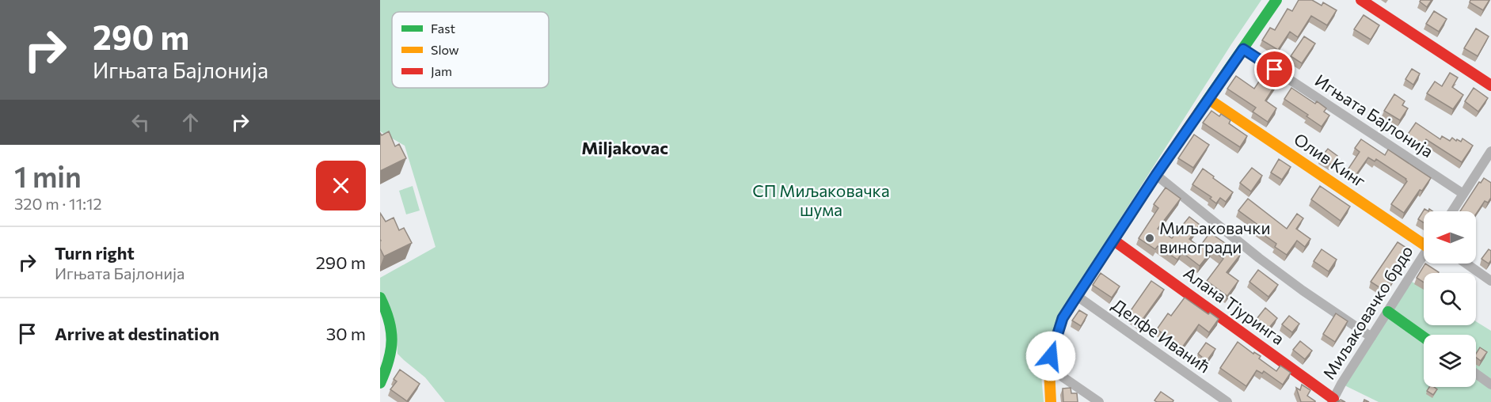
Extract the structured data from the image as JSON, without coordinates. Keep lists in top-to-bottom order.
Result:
{
  "streets": {
    "street": [
      "Игњата Бајлонија",
      "Олив Кинг",
      "Алана Тјуринга",
      "Миљаковачко брдо",
      "Делфе Иванић"
    ]
  },
  "crossings": [
    ["Алана Тјуринга", "Миљаковачко брдо"]
  ],
  "districts": ["Miljakovac"],
  "parks": ["СП Миљаковачка шума"],
  "places": ["Миљаковачки виногради"],
  "legend": ["Fast", "Slow", "Jam"],
  "north": "left",
  "page": {
    "turn": ["290 m", "Игњата Бајлонија"],
    "heading": ["1 min", "320 m · 11:12"],
    "list": [
      {
        "name": "Turn right",
        "note": "Игњата Бајлонија",
        "value": "290 m"
      },
      {
        "name": "Arrive at destination",
        "value": "30 m"
      }
    ]
  }
}
